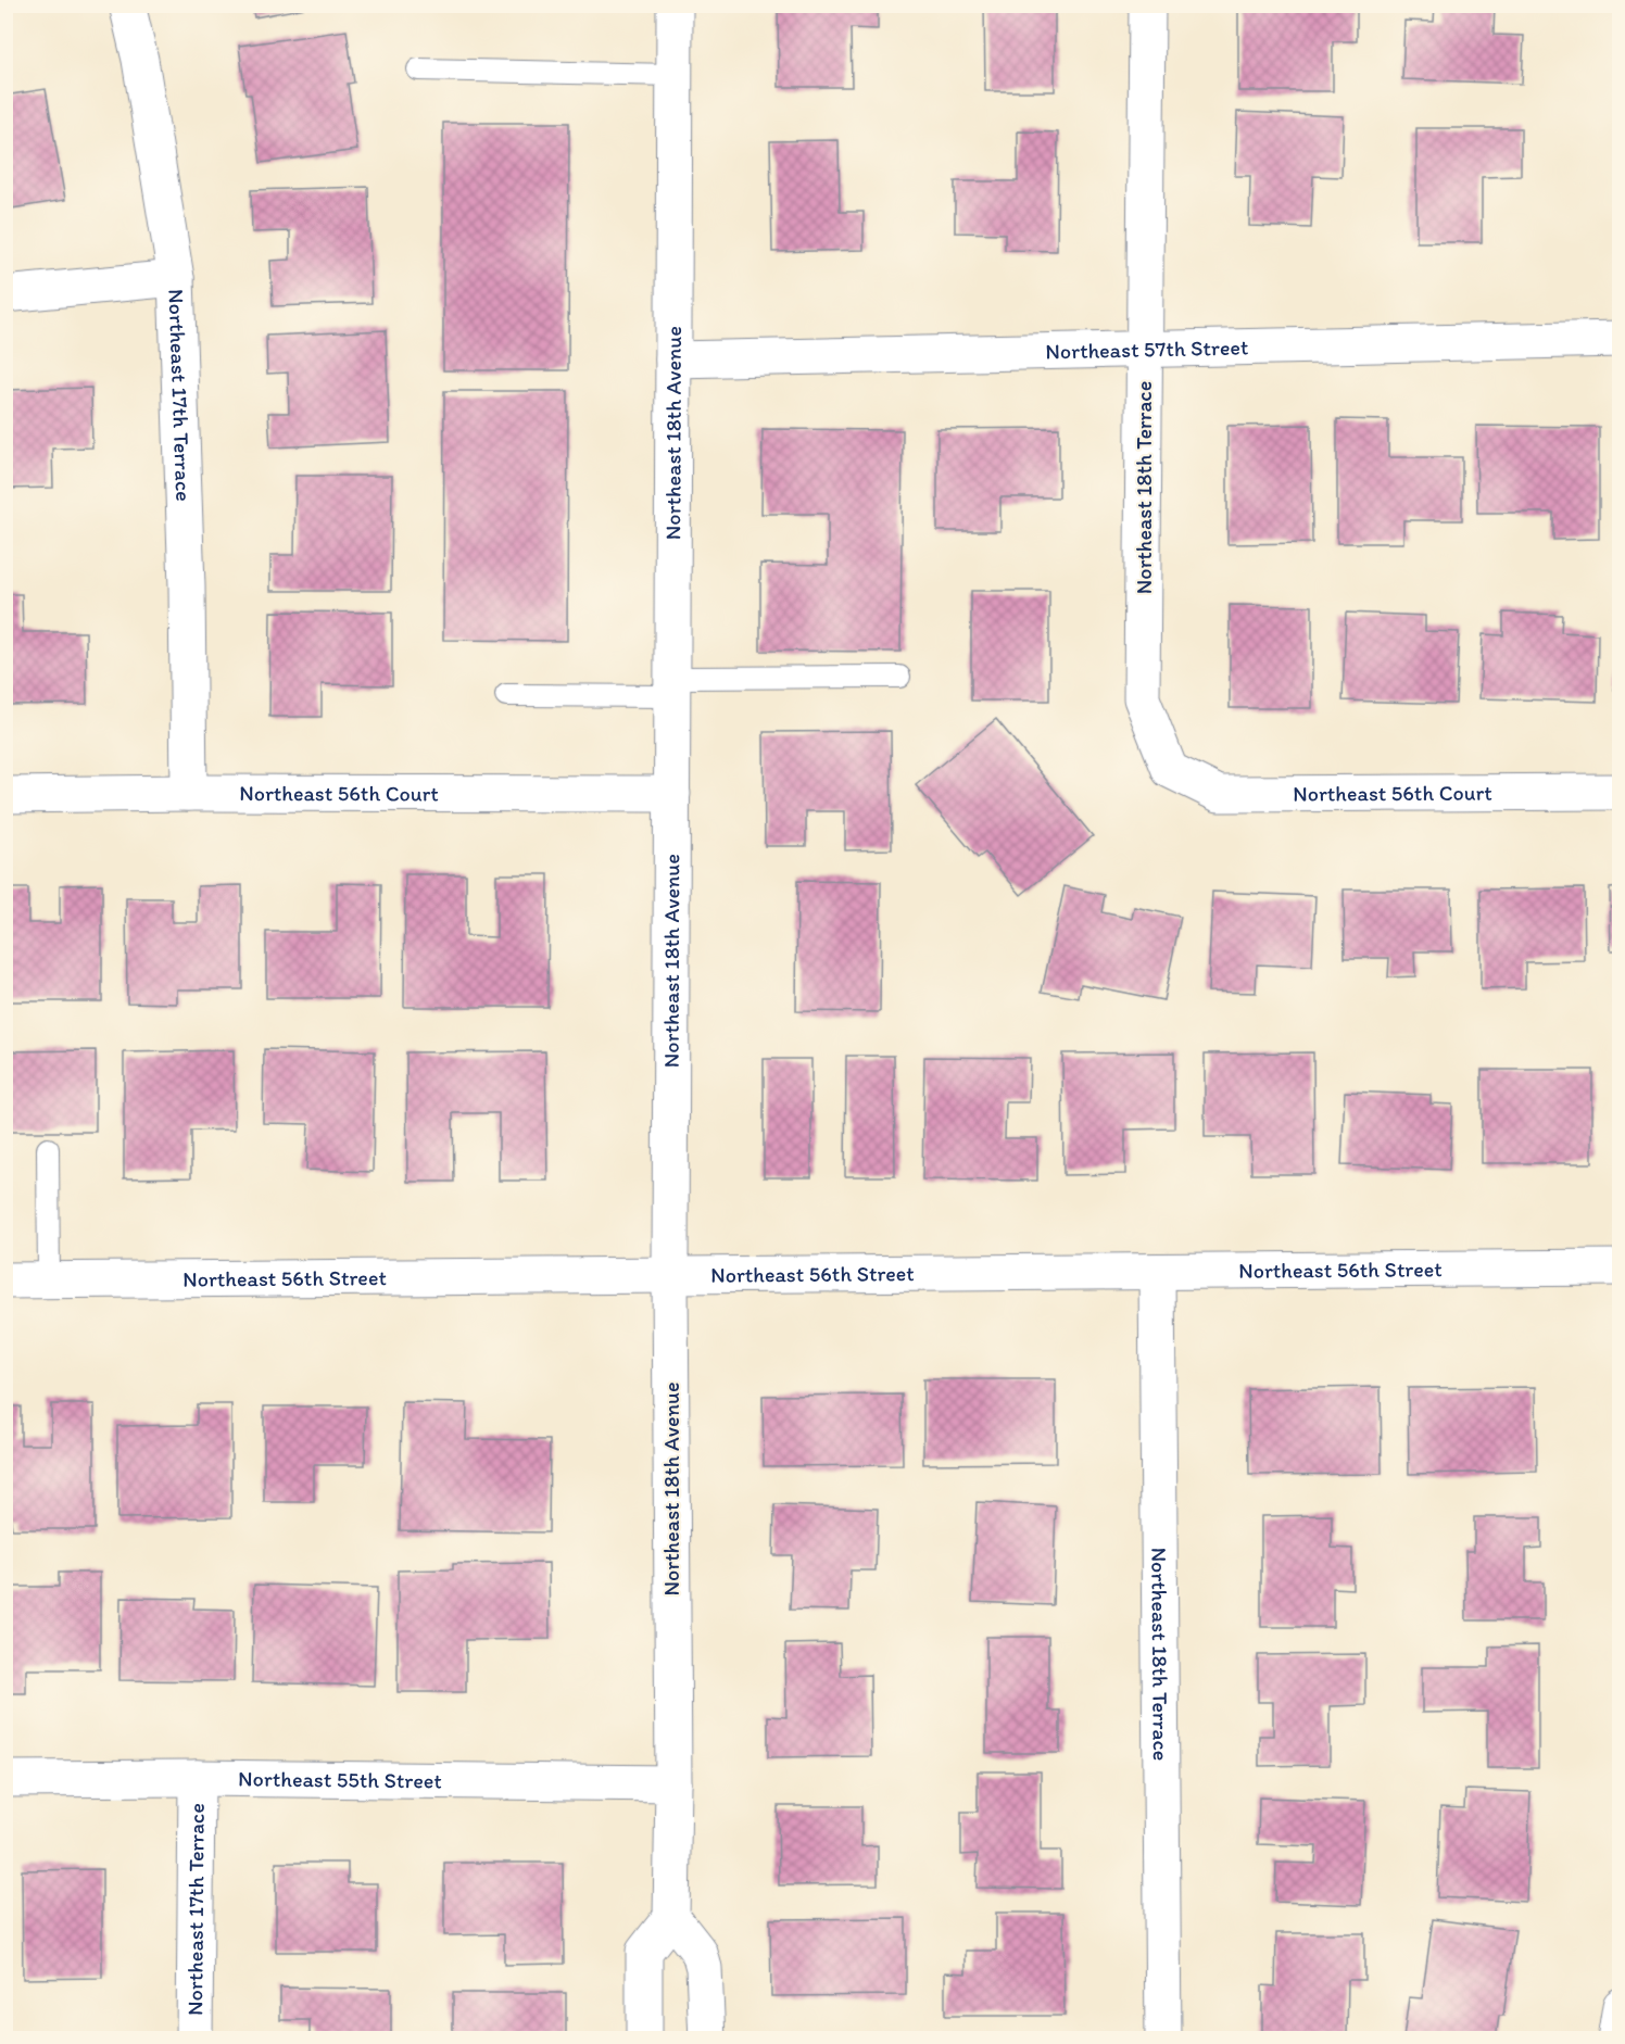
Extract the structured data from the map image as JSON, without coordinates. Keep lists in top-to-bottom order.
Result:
{
  "streets": {
    "street": [
      "Northeast 57th Street",
      "Northeast 17th Terrace",
      "Northeast 18th Avenue",
      "Northeast 18th Terrace",
      "Northeast 56th Court",
      "Northeast 56th Street",
      "Northeast 55th Street"
    ]
  },
  "crossings": [
    ["Northeast 57th Street", "Northeast 18th Avenue"],
    ["Northeast 57th Street", "Northeast 18th Terrace"],
    ["Northeast 17th Terrace", "Northeast 56th Court"],
    ["Northeast 17th Terrace", "Northeast 55th Street"],
    ["Northeast 18th Avenue", "Northeast 56th Court"],
    ["Northeast 18th Avenue", "Northeast 56th Street"],
    ["Northeast 18th Avenue", "Northeast 55th Street"],
    ["Northeast 18th Terrace", "Northeast 56th Court"],
    ["Northeast 18th Terrace", "Northeast 56th Street"]
  ]
}
